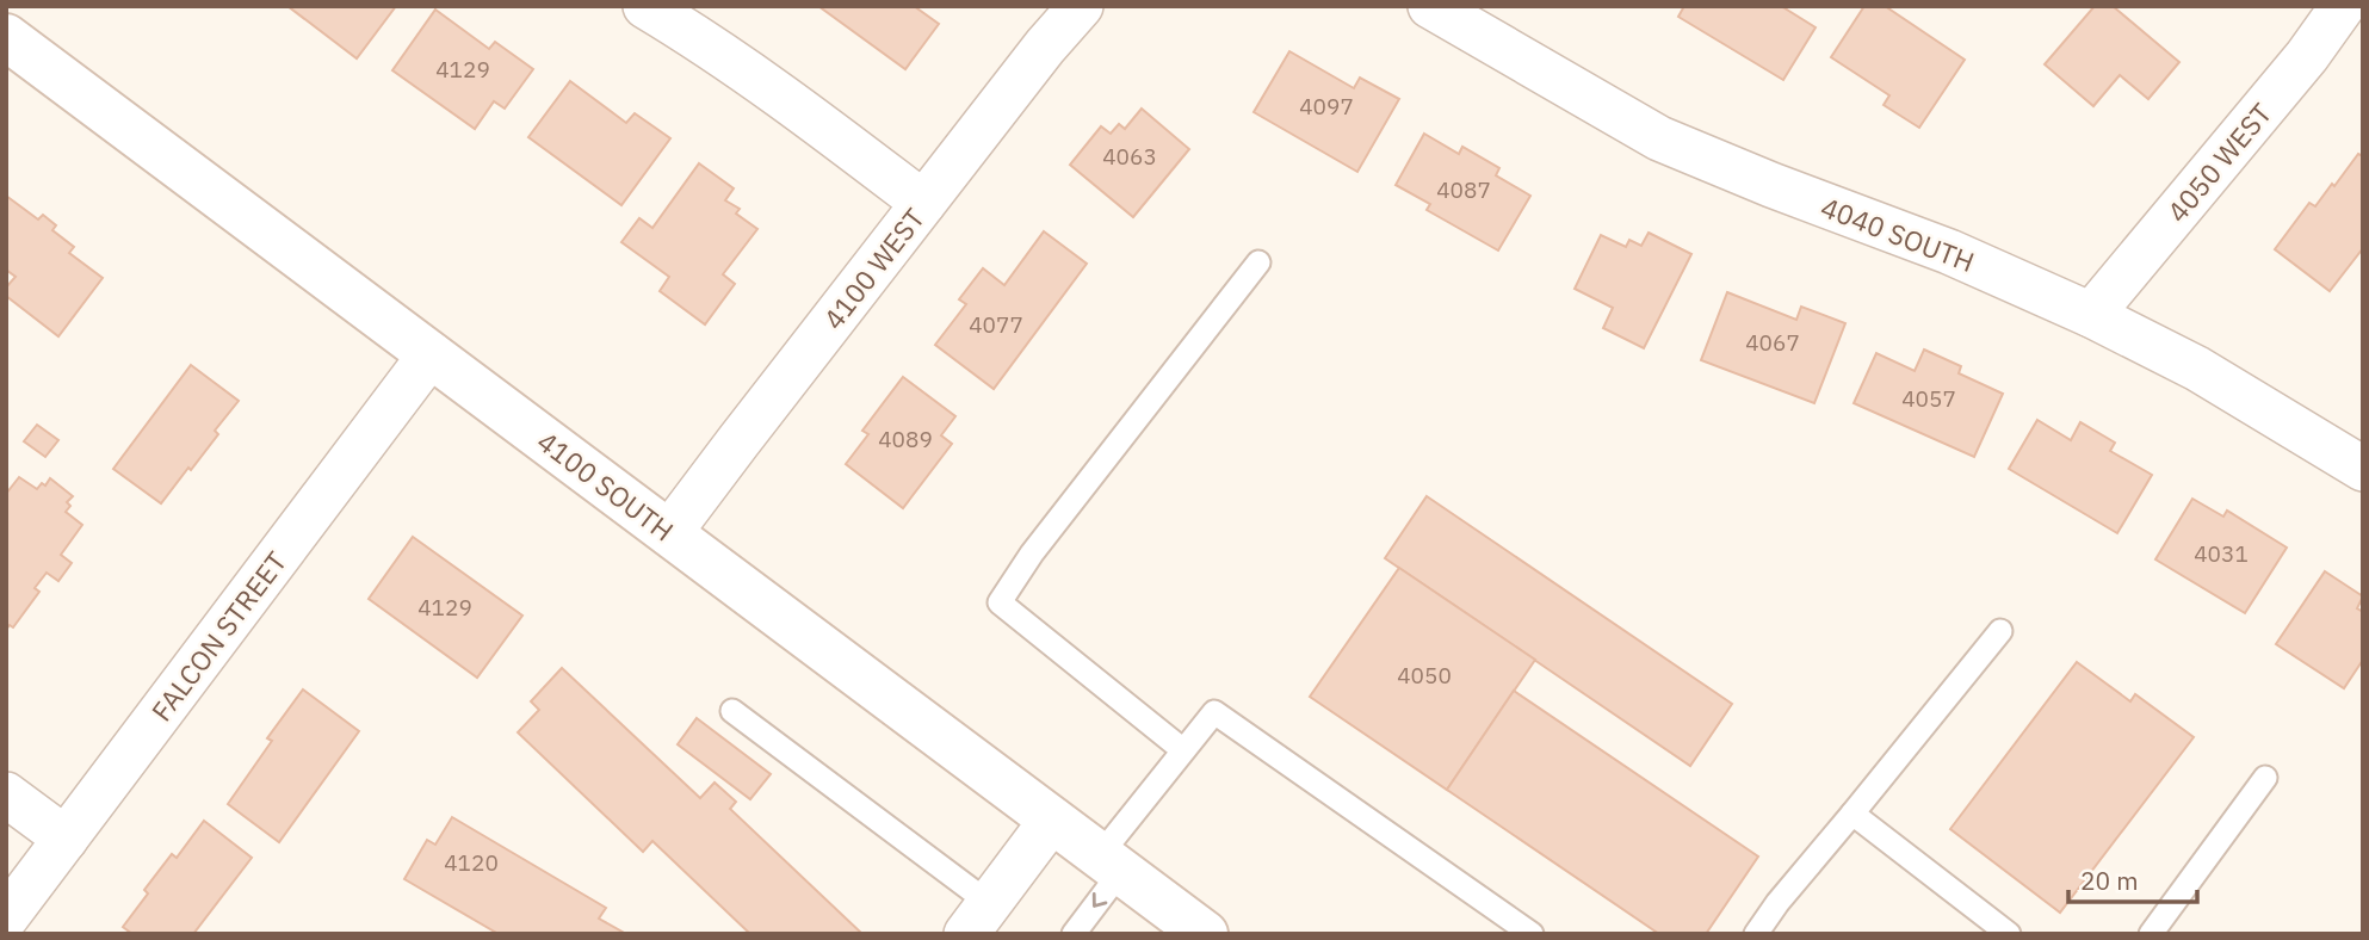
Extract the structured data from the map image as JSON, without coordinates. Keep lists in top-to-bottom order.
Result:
{
  "streets": {
    "main road": ["4100 SOUTH"],
    "street": [
      "4050 WEST",
      "4040 SOUTH",
      "4100 WEST",
      "FALCON STREET"
    ]
  },
  "crossings": [
    ["4050 WEST", "4040 SOUTH"],
    ["4100 WEST", "4100 SOUTH"],
    ["4100 SOUTH", "FALCON STREET"]
  ],
  "house_numbers": [
    "4129",
    "4097",
    "4063",
    "4087",
    "4077",
    "4067",
    "4057",
    "4089",
    "4031",
    "4129",
    "4050",
    "4120"
  ],
  "scale_bar": "20 m"
}
